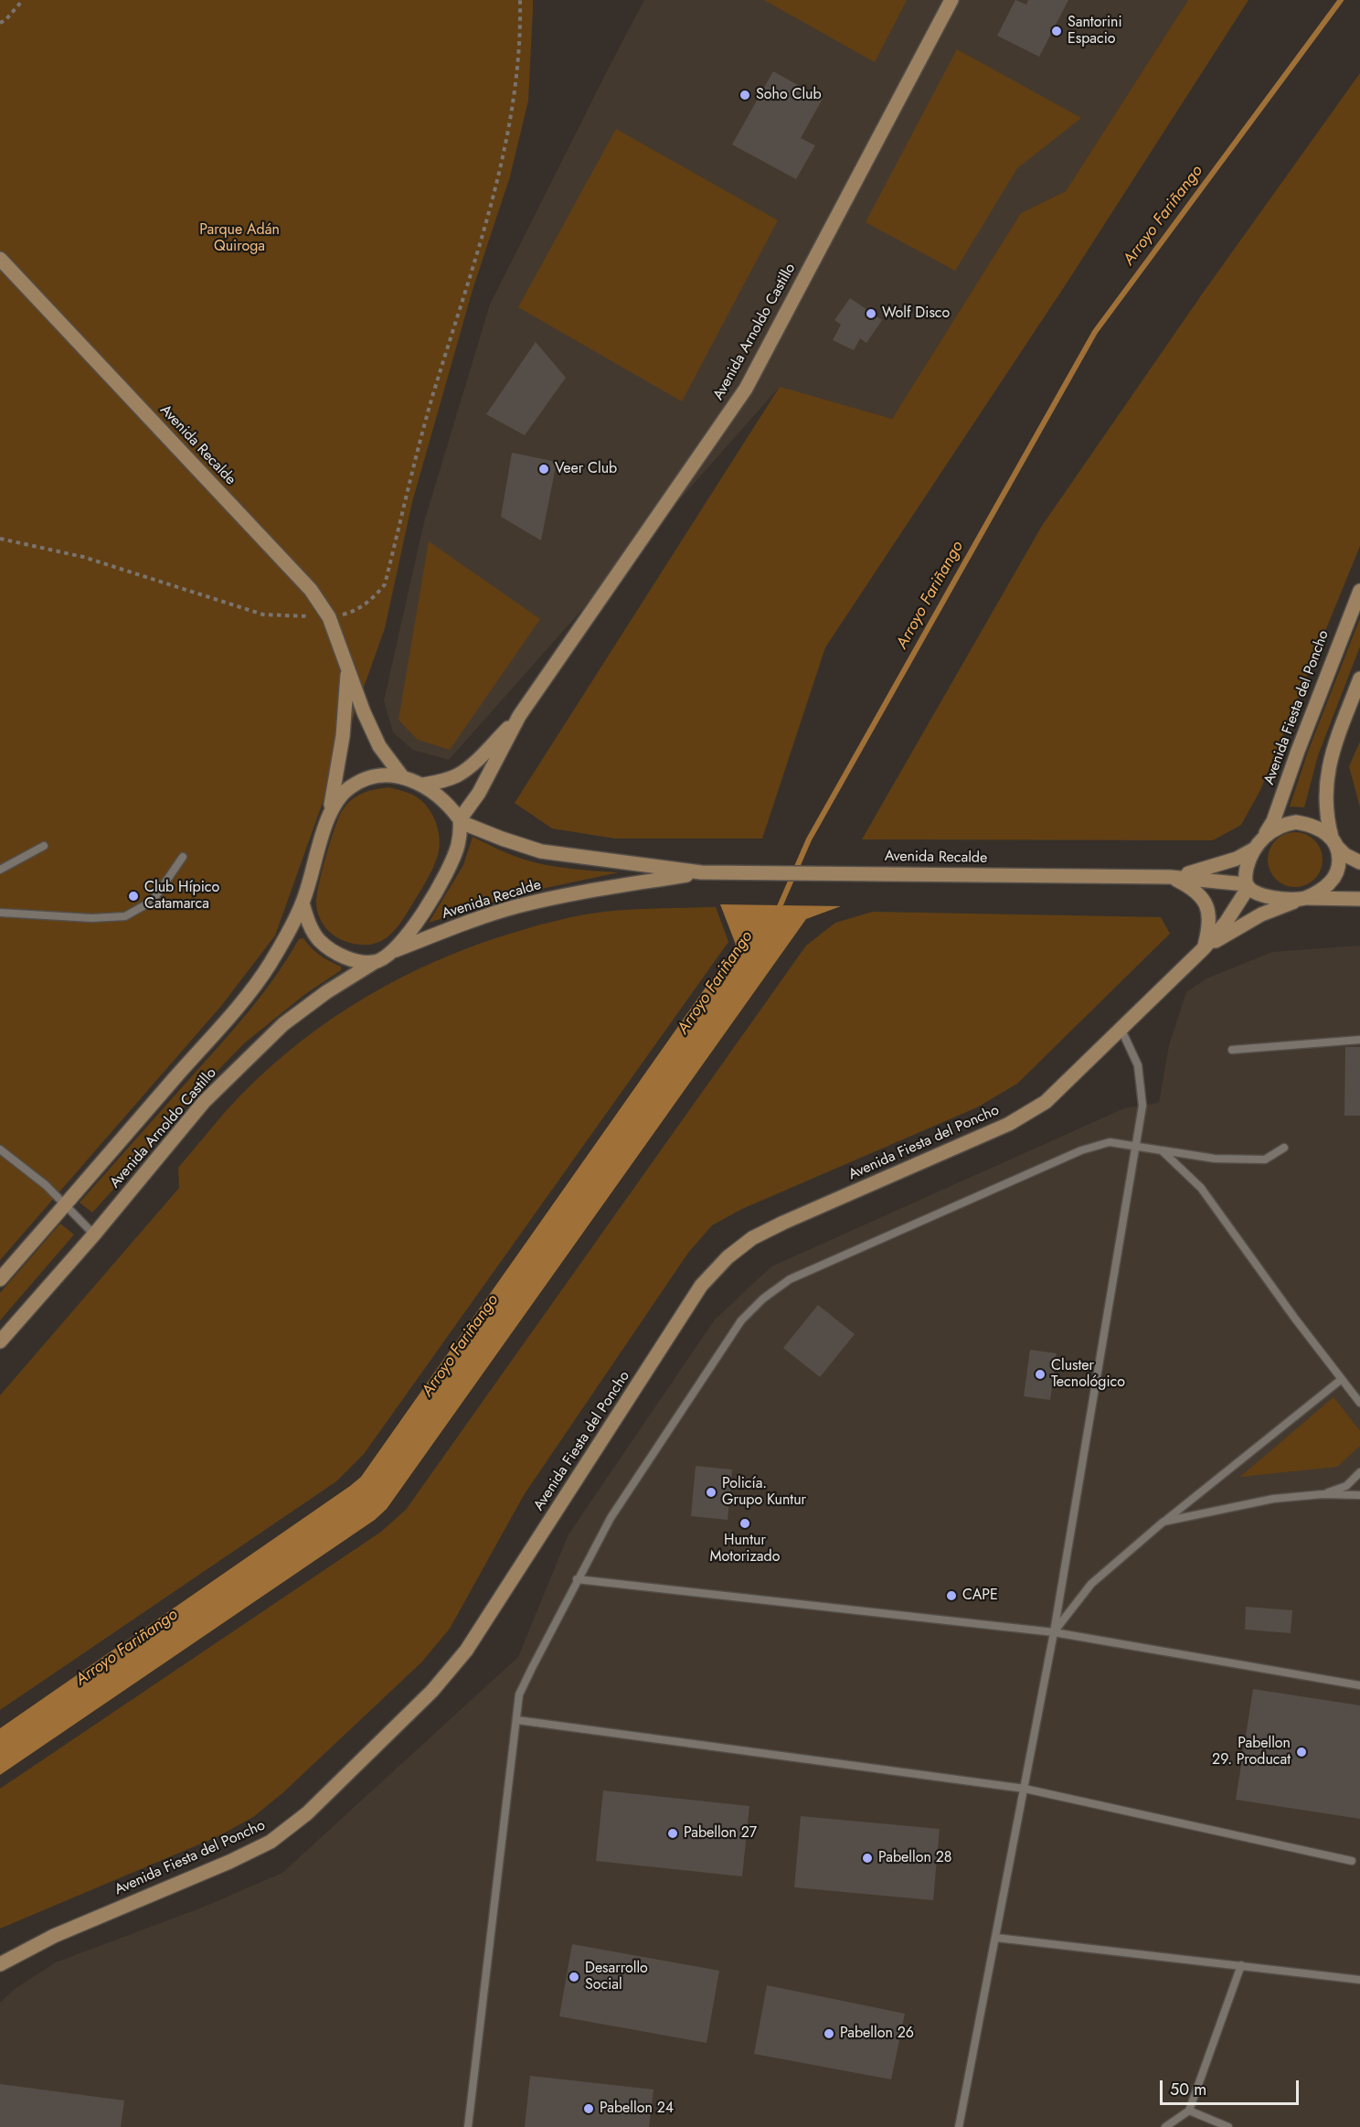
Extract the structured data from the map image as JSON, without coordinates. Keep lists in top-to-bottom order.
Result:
{
  "streets": {
    "main road": ["Avenida Arnoldo Castillo", "Avenida Recalde", "Avenida Fiesta del Poncho"]
  },
  "crossings": [
    ["Avenida Arnoldo Castillo", "Avenida Recalde"],
    ["Avenida Recalde", "Avenida Fiesta del Poncho"]
  ],
  "water": ["Arroyo Fariñango"],
  "parks": ["Parque Adán Quiroga"],
  "places": [
    "Santorini Espacio",
    "Soho Club",
    "Wolf Disco",
    "Veer Club",
    "Club Hípico Catamarca",
    "Cluster Tecnológico",
    "Policía. Grupo Kuntur",
    "Huntur Motorizado",
    "CAPE",
    "Pabellon 29. Producat",
    "Pabellon 27",
    "Pabellon 28",
    "Desarrollo Social",
    "Pabellon 26",
    "Pabellon 24"
  ],
  "scale_bar": "50 m"
}
